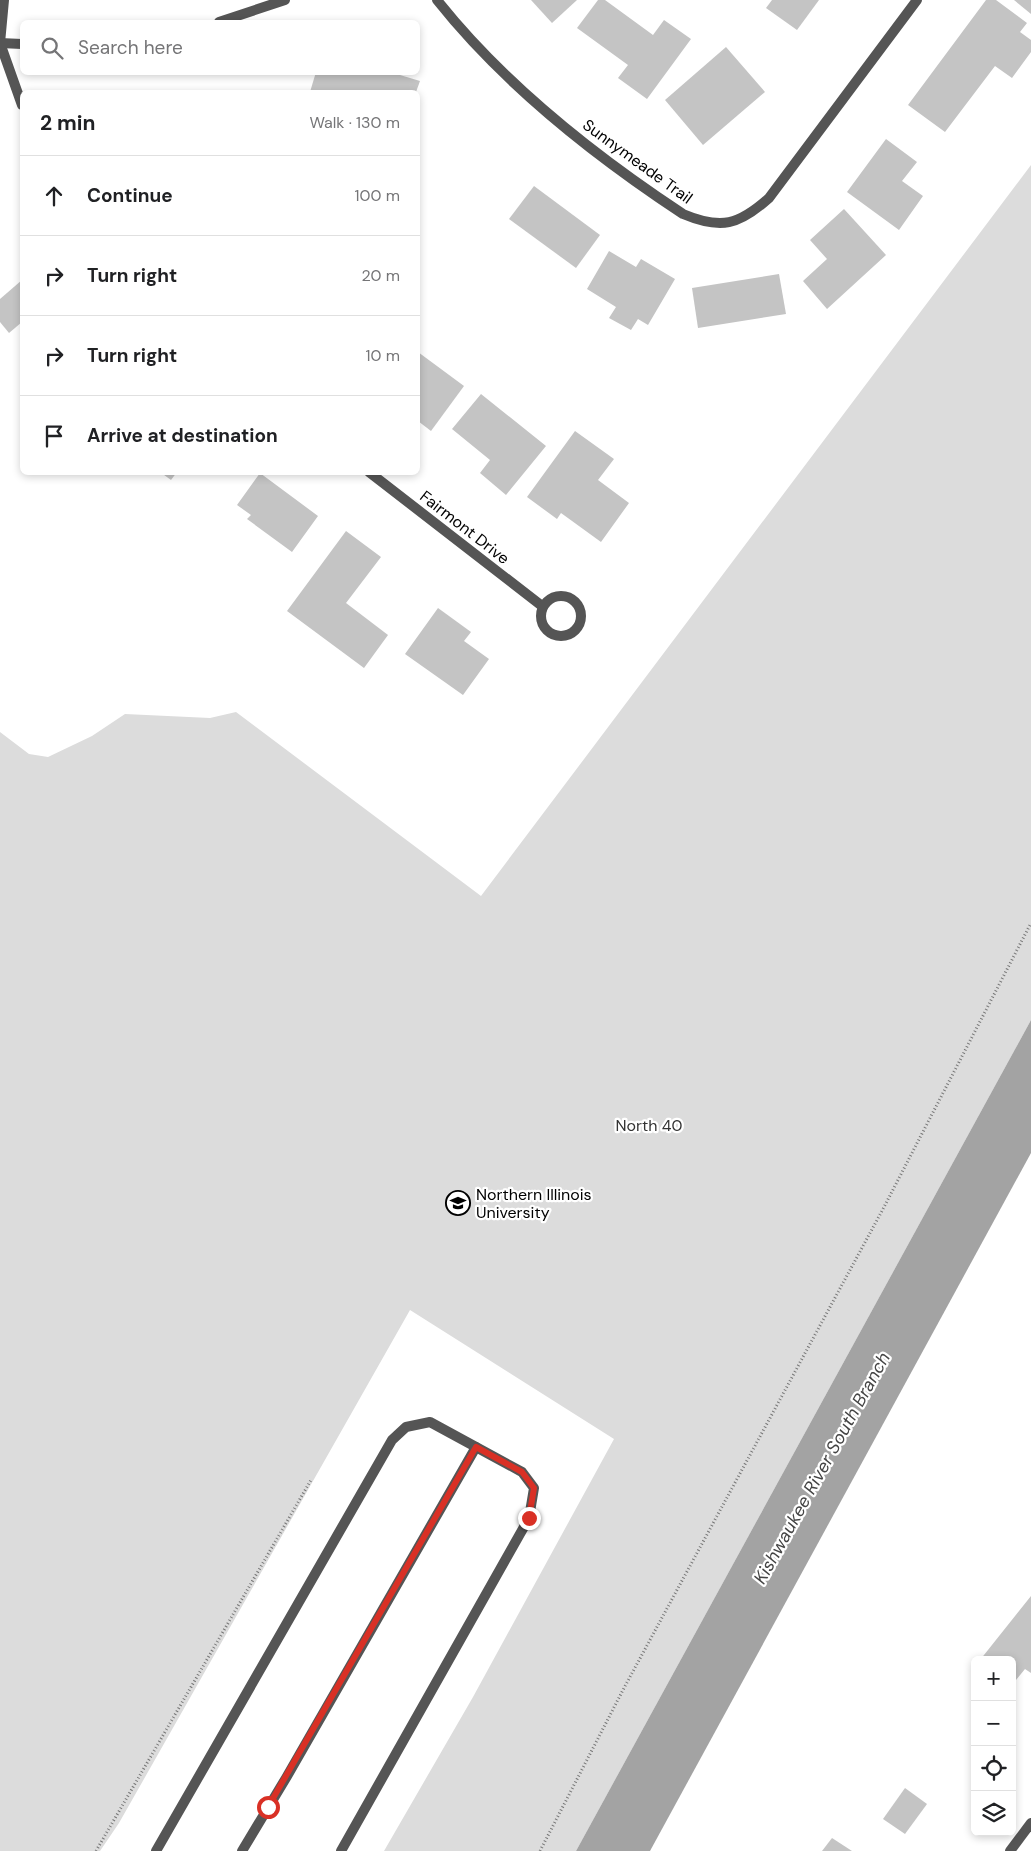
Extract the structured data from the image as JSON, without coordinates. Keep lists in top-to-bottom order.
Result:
{
  "streets": {
    "street": ["Sunnymeade Trail", "Fairmont Drive"]
  },
  "water": ["Kishwaukee River South Branch"],
  "parks": ["North 40"],
  "places": {
    "school or university": ["Northern Illinois University"]
  },
  "page": {
    "search": "Search here",
    "heading": ["2 min", "Walk · 130 m"],
    "list": [
      ["Continue", "100 m"],
      ["Turn right", "20 m"],
      ["Turn right", "10 m"],
      "Arrive at destination"
    ],
    "map_buttons": ["+", "−"]
  }
}
